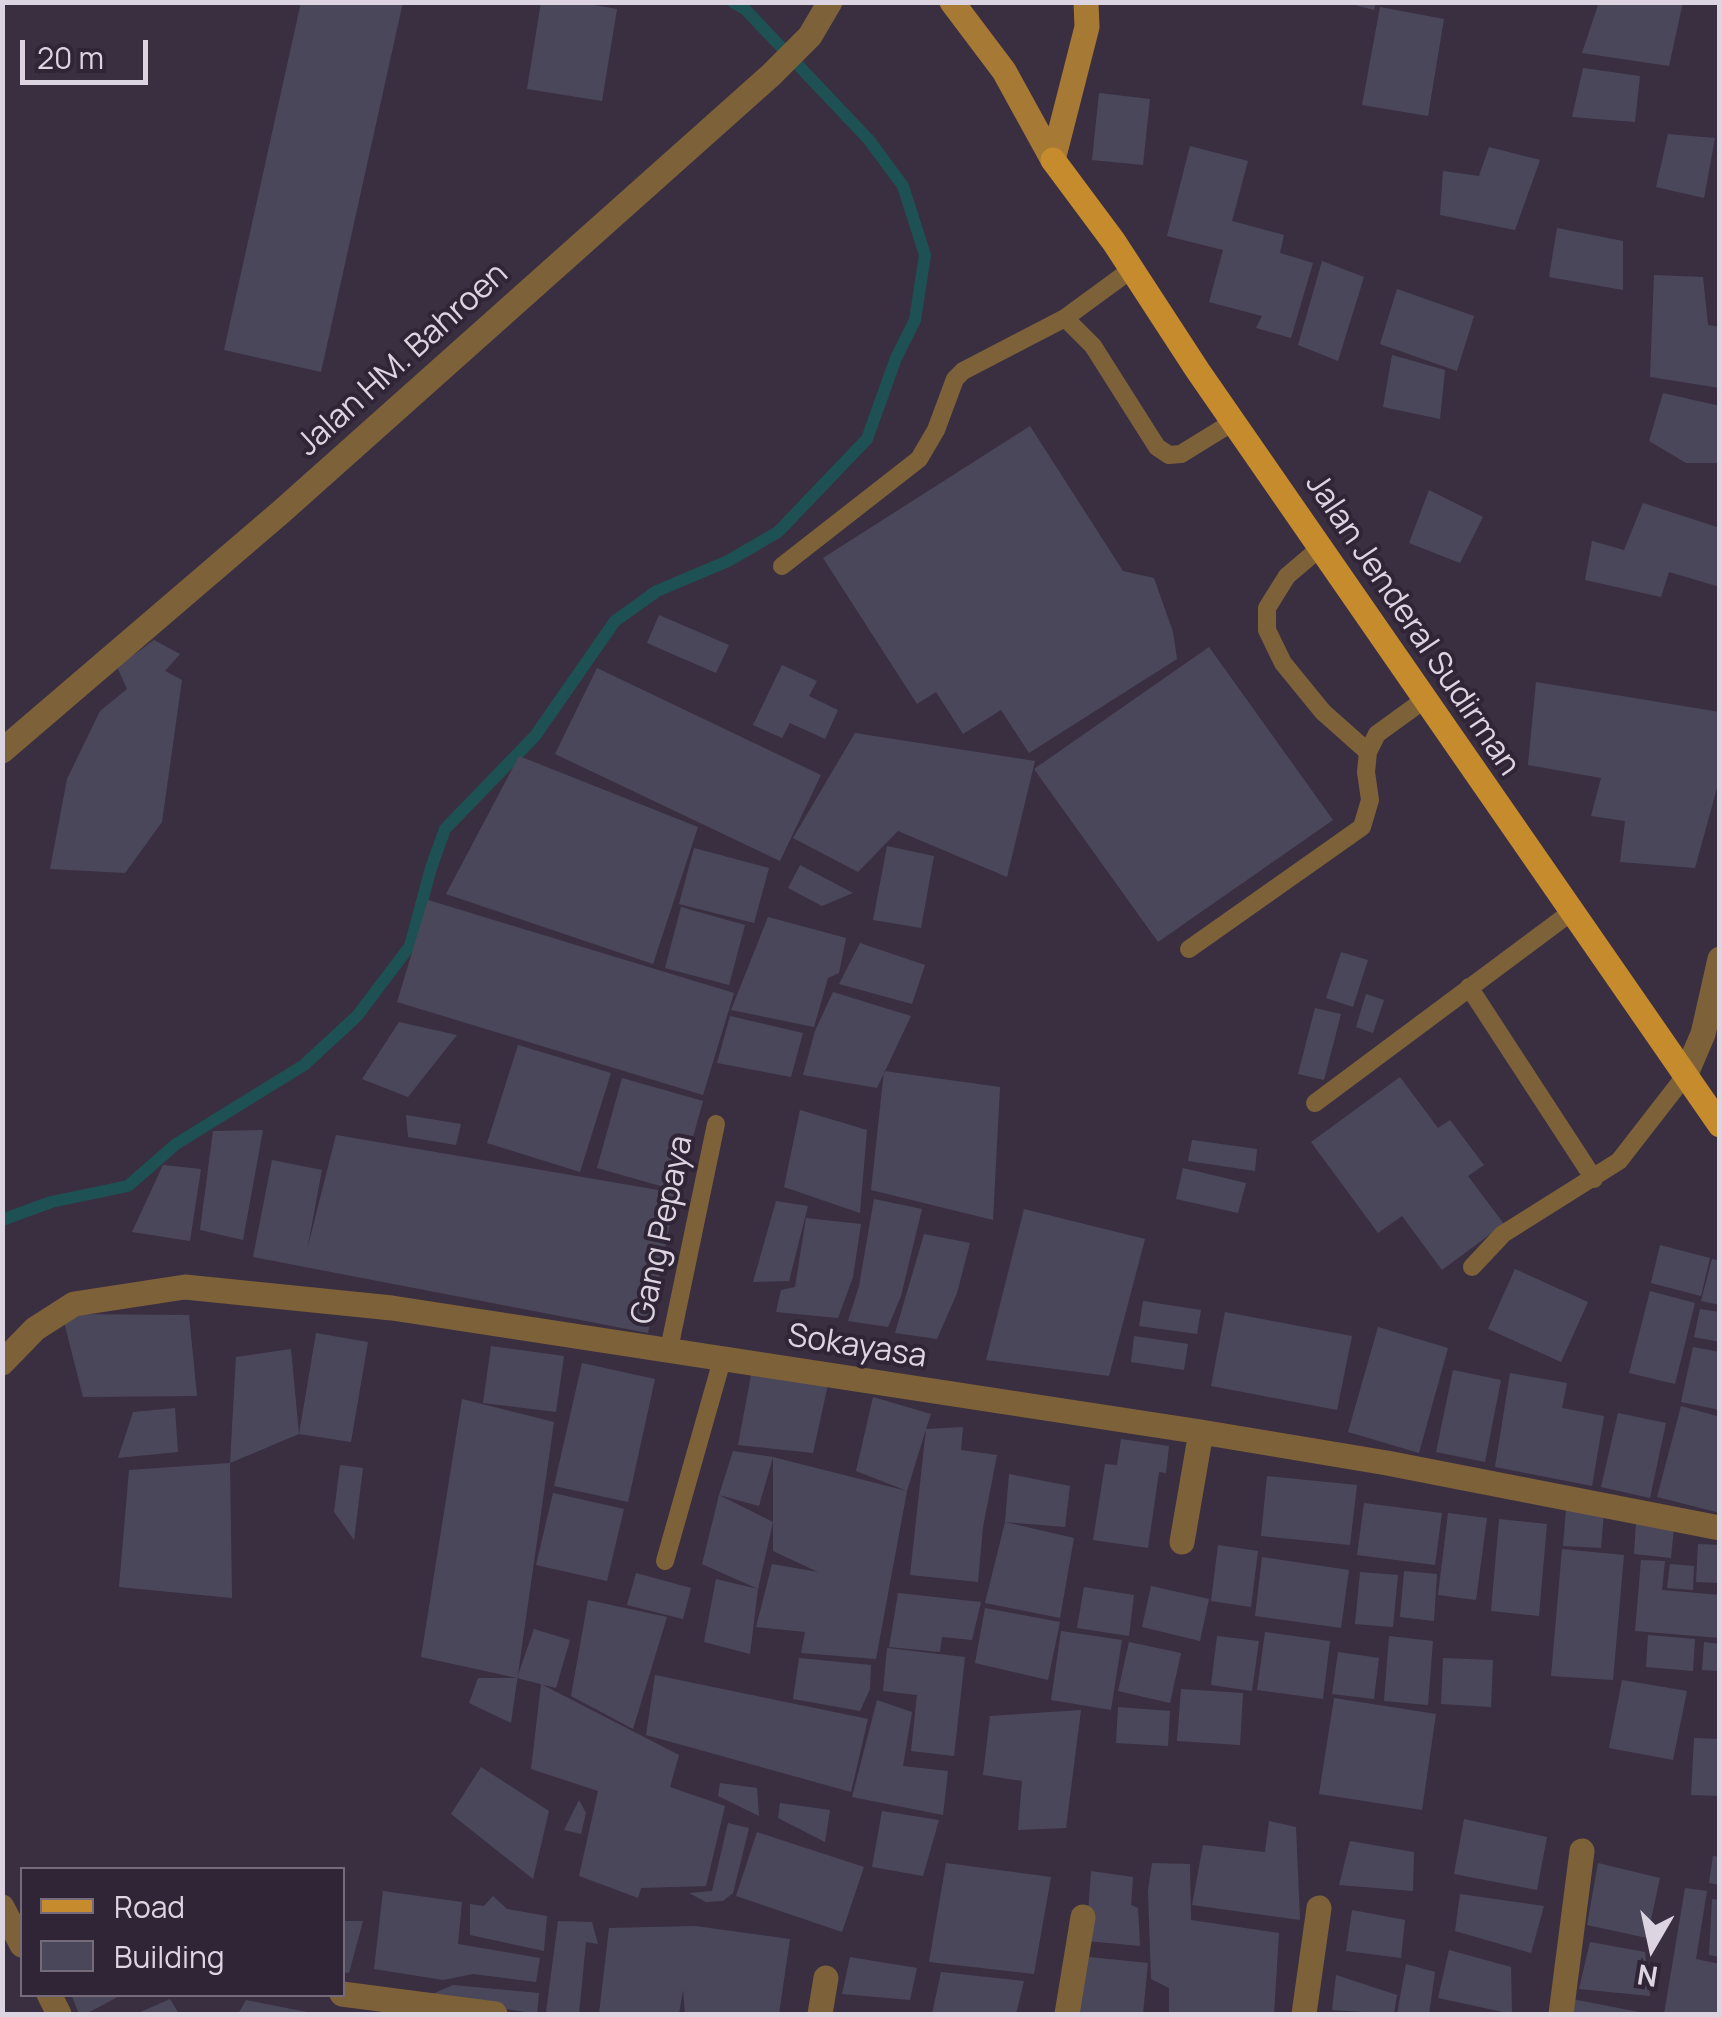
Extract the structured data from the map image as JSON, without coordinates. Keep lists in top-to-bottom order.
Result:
{
  "streets": {
    "main road": ["Jalan Jenderal Sudirman"],
    "street": ["Jalan HM. Bahroen", "Sokayasa"],
    "lane": ["Gang Pepaya"]
  },
  "crossings": [
    ["Gang Pepaya", "Sokayasa"]
  ],
  "legend": ["Road", "Building"],
  "scale_bar": "20 m",
  "north": "bottom"
}
